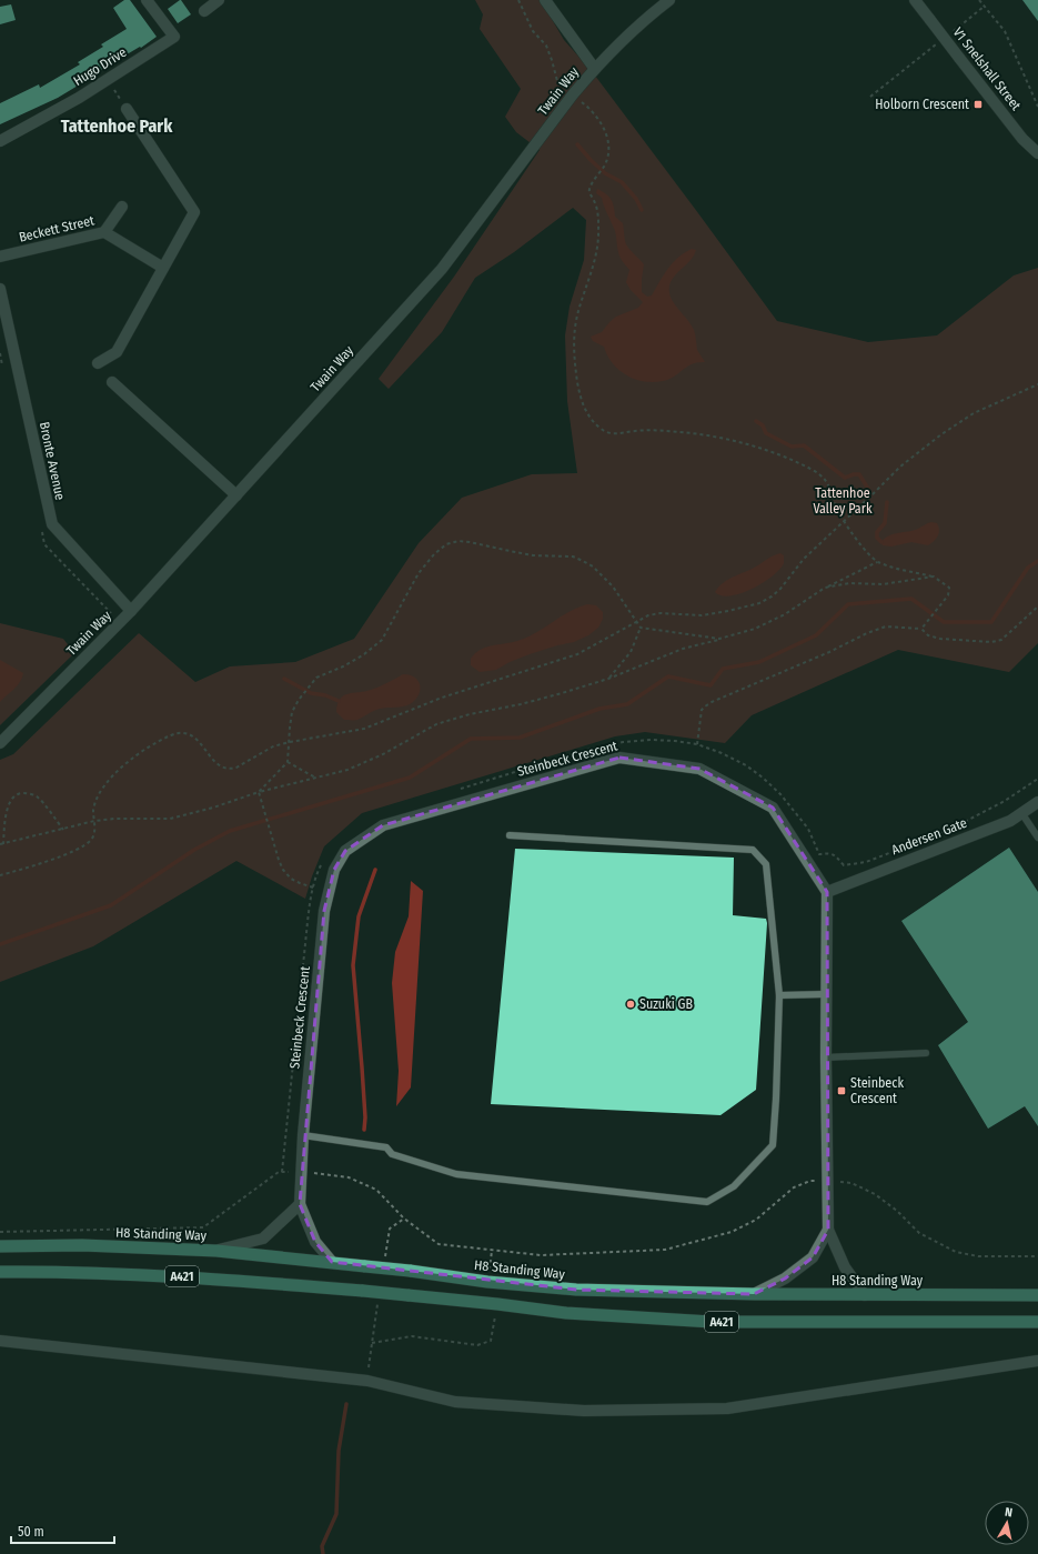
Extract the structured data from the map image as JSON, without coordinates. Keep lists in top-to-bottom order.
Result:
{
  "streets": {
    "highway": ["H8 Standing Way", "A421"],
    "street": [
      "Hugo Drive",
      "V1 Snelshall Street",
      "Twain Way",
      "Beckett Street",
      "Bronte Avenue",
      "Steinbeck Crescent",
      "Andersen Gate"
    ]
  },
  "crossings": [
    ["Twain Way", "Bronte Avenue"],
    ["Steinbeck Crescent", "Andersen Gate"],
    ["Steinbeck Crescent", "H8 Standing Way"]
  ],
  "districts": ["Tattenhoe Park"],
  "parks": ["Tattenhoe Valley Park"],
  "places": {
    "transit": ["Holborn Crescent", "Steinbeck Crescent"],
    "other": ["Suzuki GB"]
  },
  "scale_bar": "50 m",
  "north": "top"
}
